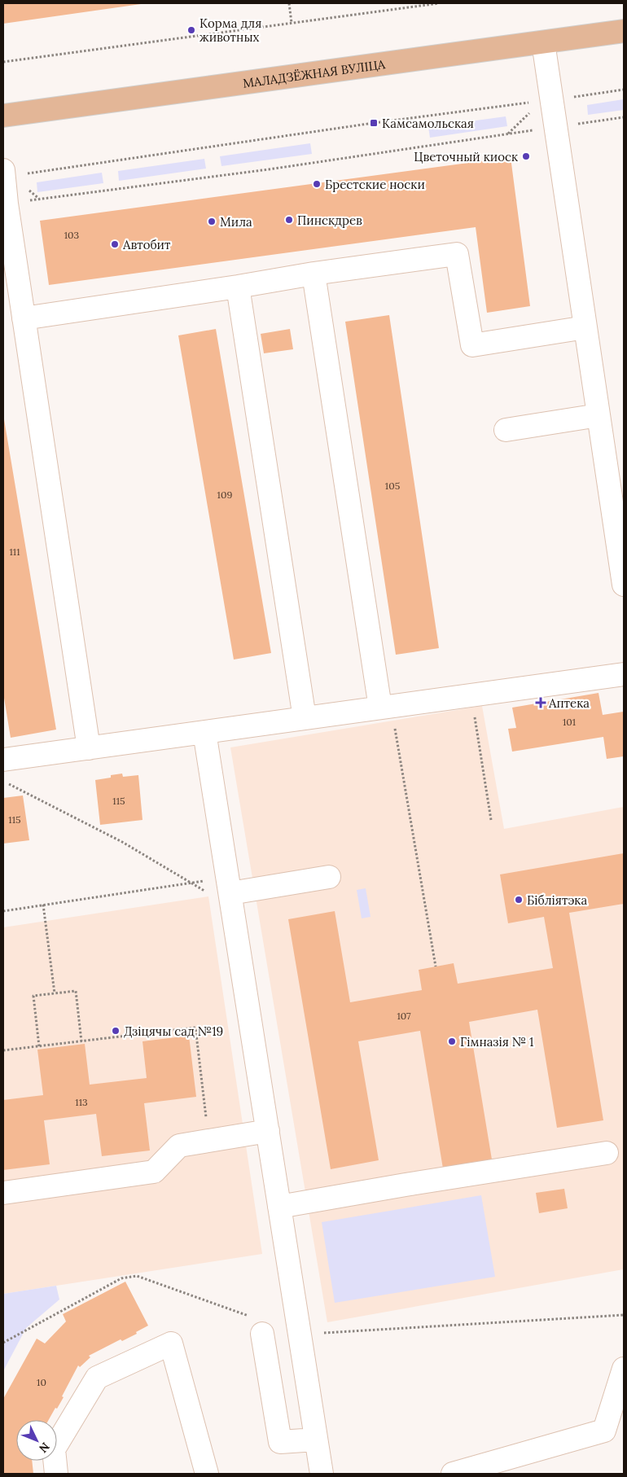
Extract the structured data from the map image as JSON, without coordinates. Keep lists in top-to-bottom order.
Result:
{
  "streets": {
    "main road": ["МАЛАДЗЁЖНАЯ ВУЛІЦА"]
  },
  "places": {
    "other": [
      "Корма для животных",
      "Цветочный киоск",
      "Брестские носки",
      "Пинскдрев",
      "Мила",
      "Автобит",
      "Бібліятэка",
      "Дзіцячы сад №19",
      "Гімназія № 1"
    ],
    "transit": ["Камсамольская"],
    "health": ["Аптека"]
  },
  "house_numbers": [
    "103",
    "105",
    "109",
    "111",
    "101",
    "115",
    "115",
    "107",
    "113",
    "10"
  ],
  "north": "bottom right"
}
